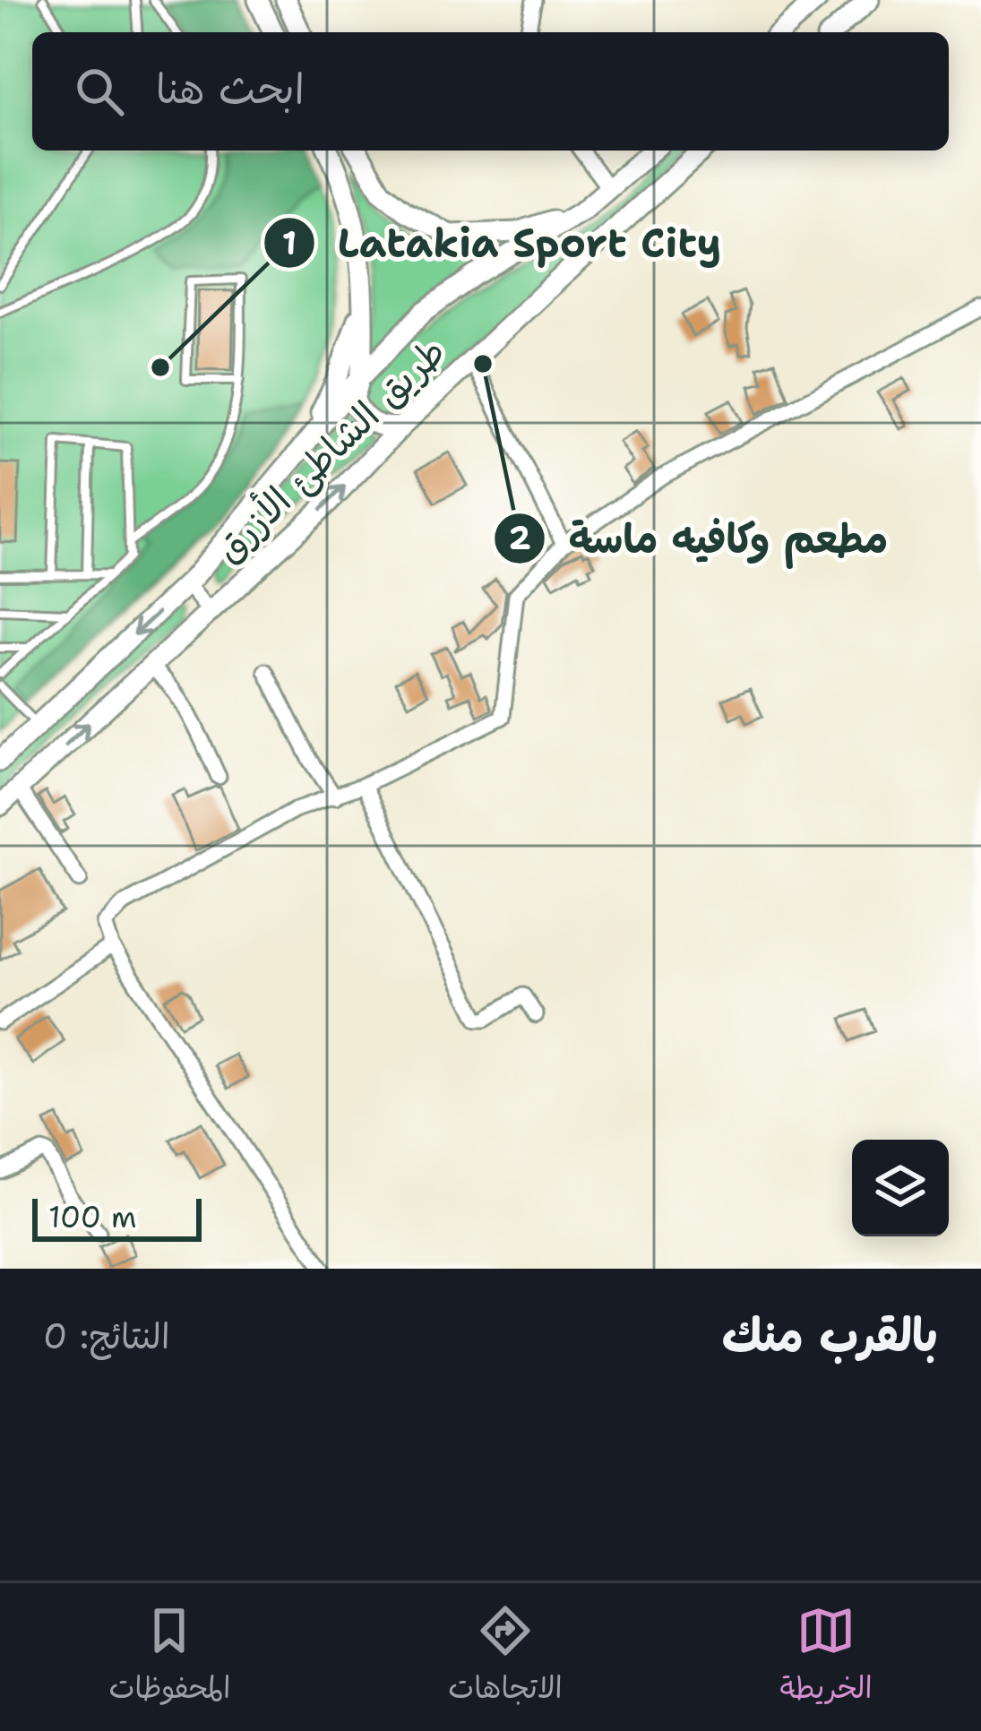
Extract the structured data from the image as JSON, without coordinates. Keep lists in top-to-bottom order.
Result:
{
  "streets": {
    "main road": ["طريق الشاطئ الأزرق"]
  },
  "places": ["مطعم وكافيه ماسة", "Latakia Sport City"],
  "scale_bar": "100 m",
  "page": {
    "search": "ابحث هنا",
    "scale": "100 m",
    "heading": ["بالقرب منك", "النتائج: 0"],
    "nav": ["الخريطة", "الاتجاهات", "المحفوظات"]
  }
}
